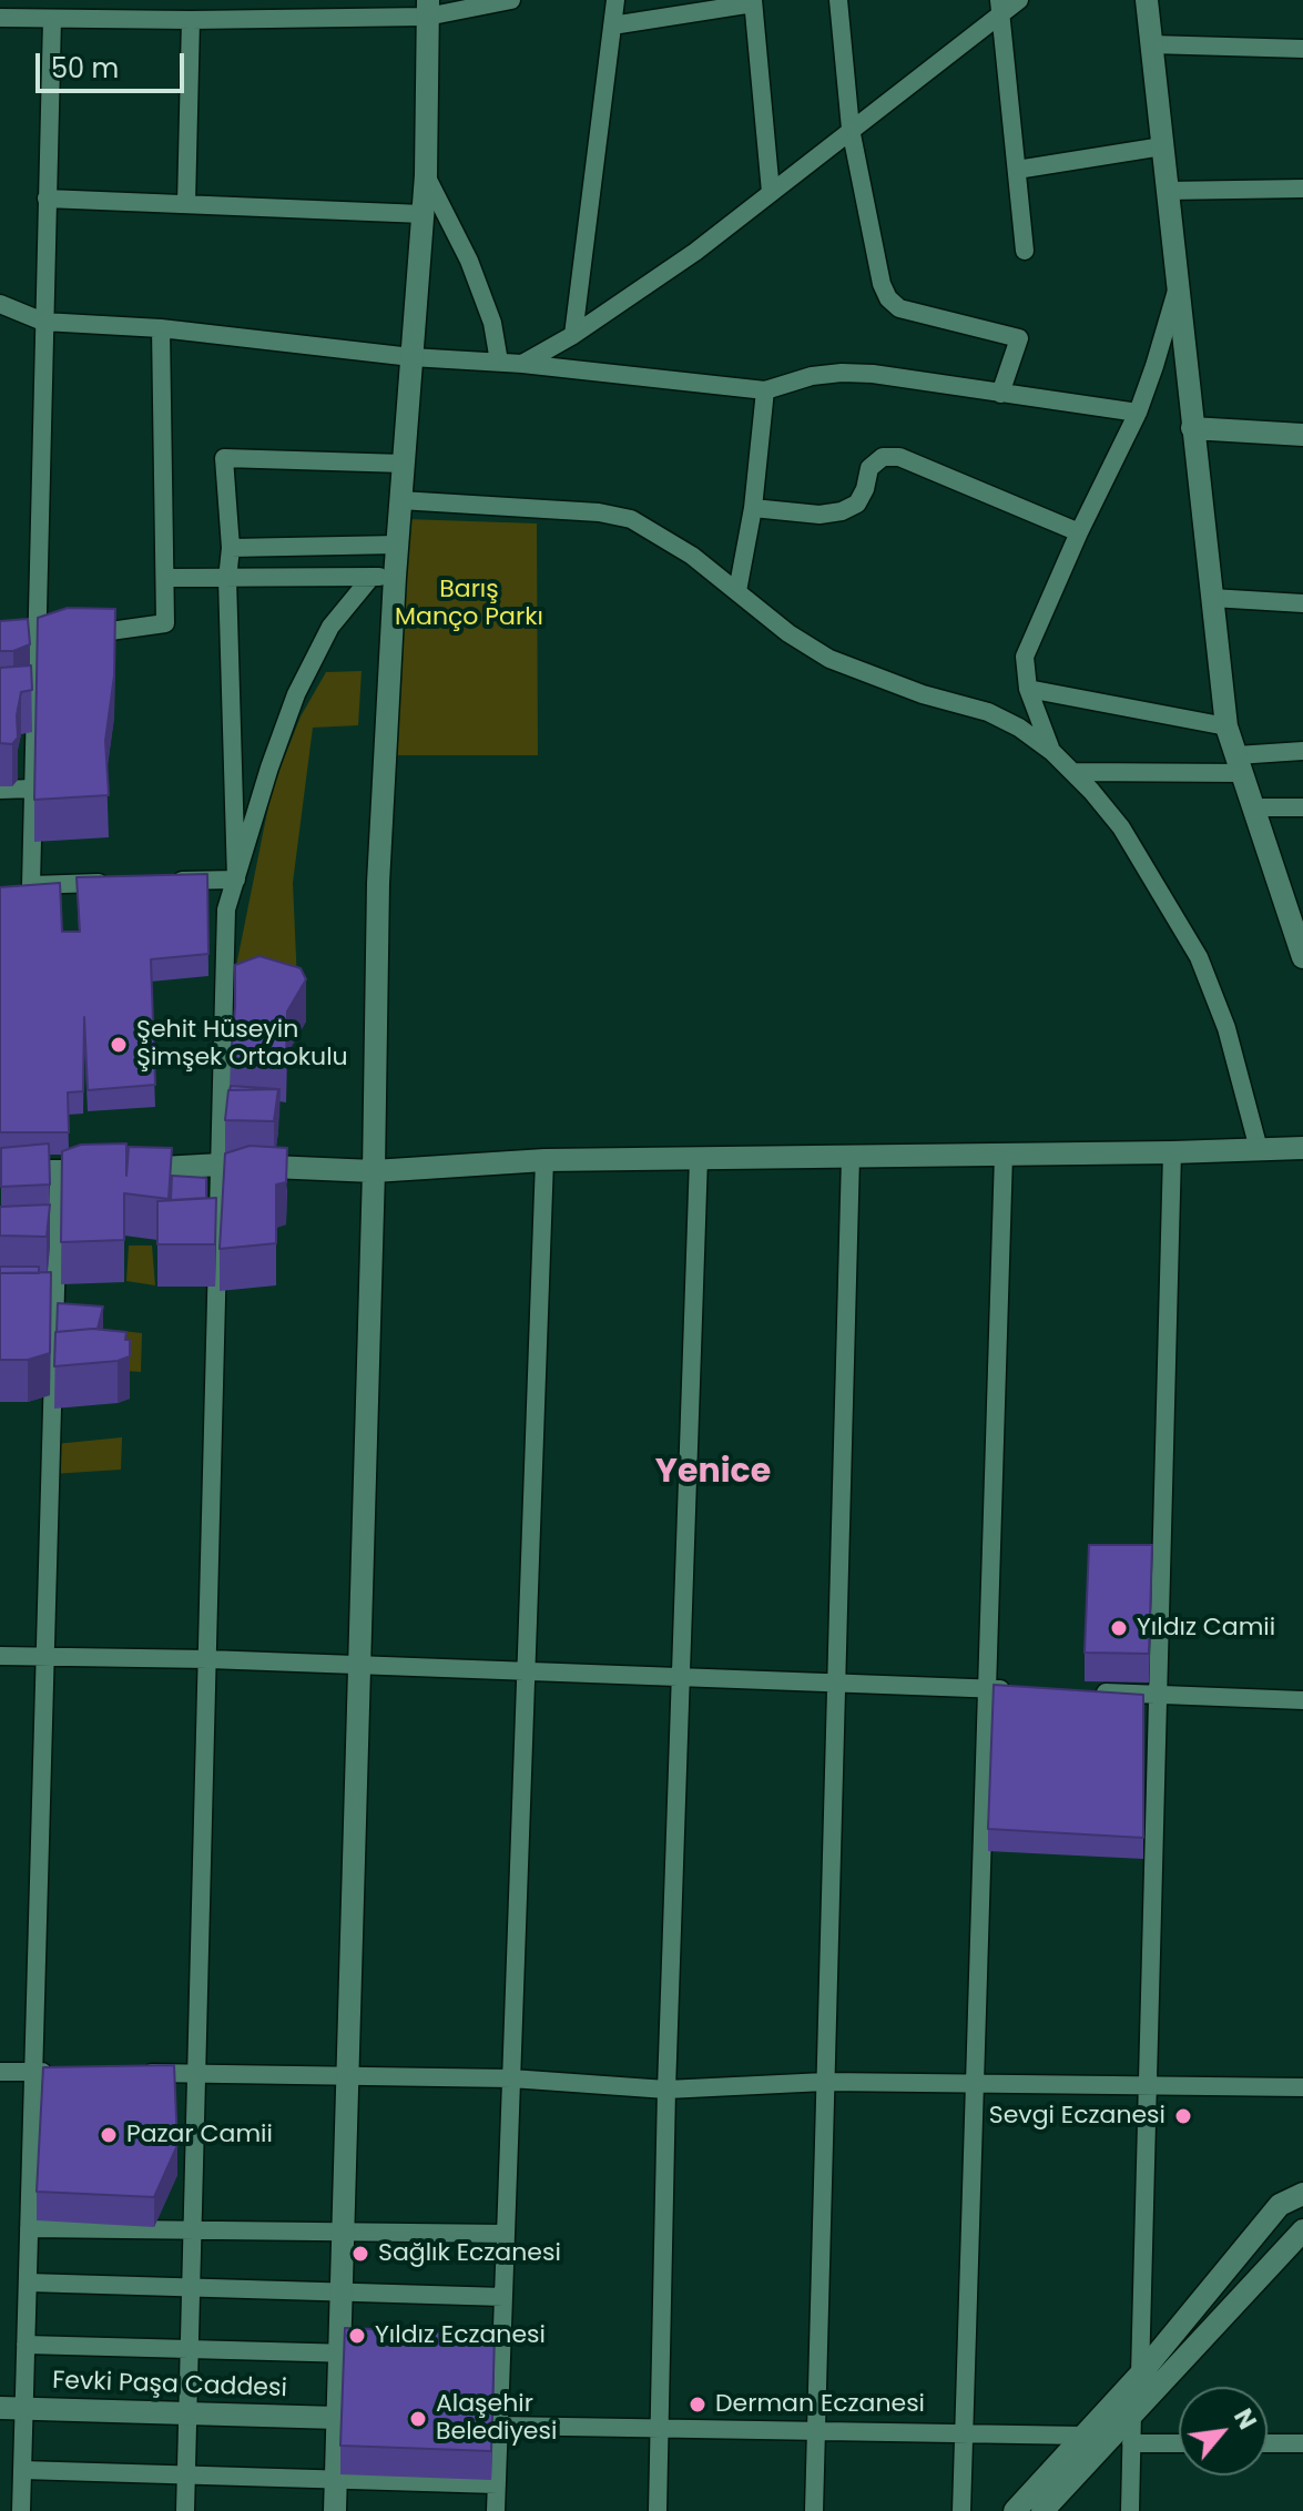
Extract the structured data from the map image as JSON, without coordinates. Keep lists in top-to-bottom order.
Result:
{
  "streets": {
    "street": ["Fevki Paşa Caddesi"]
  },
  "districts": ["Yenice"],
  "parks": ["Barış Manço Parkı"],
  "places": [
    "Şehit Hüseyin Şimşek Ortaokulu",
    "Yıldız Camii",
    "Sevgi Eczanesi",
    "Pazar Camii",
    "Sağlık Eczanesi",
    "Yıldız Eczanesi",
    "Derman Eczanesi",
    "Alaşehir Belediyesi"
  ],
  "scale_bar": "50 m",
  "north": "top right"
}
